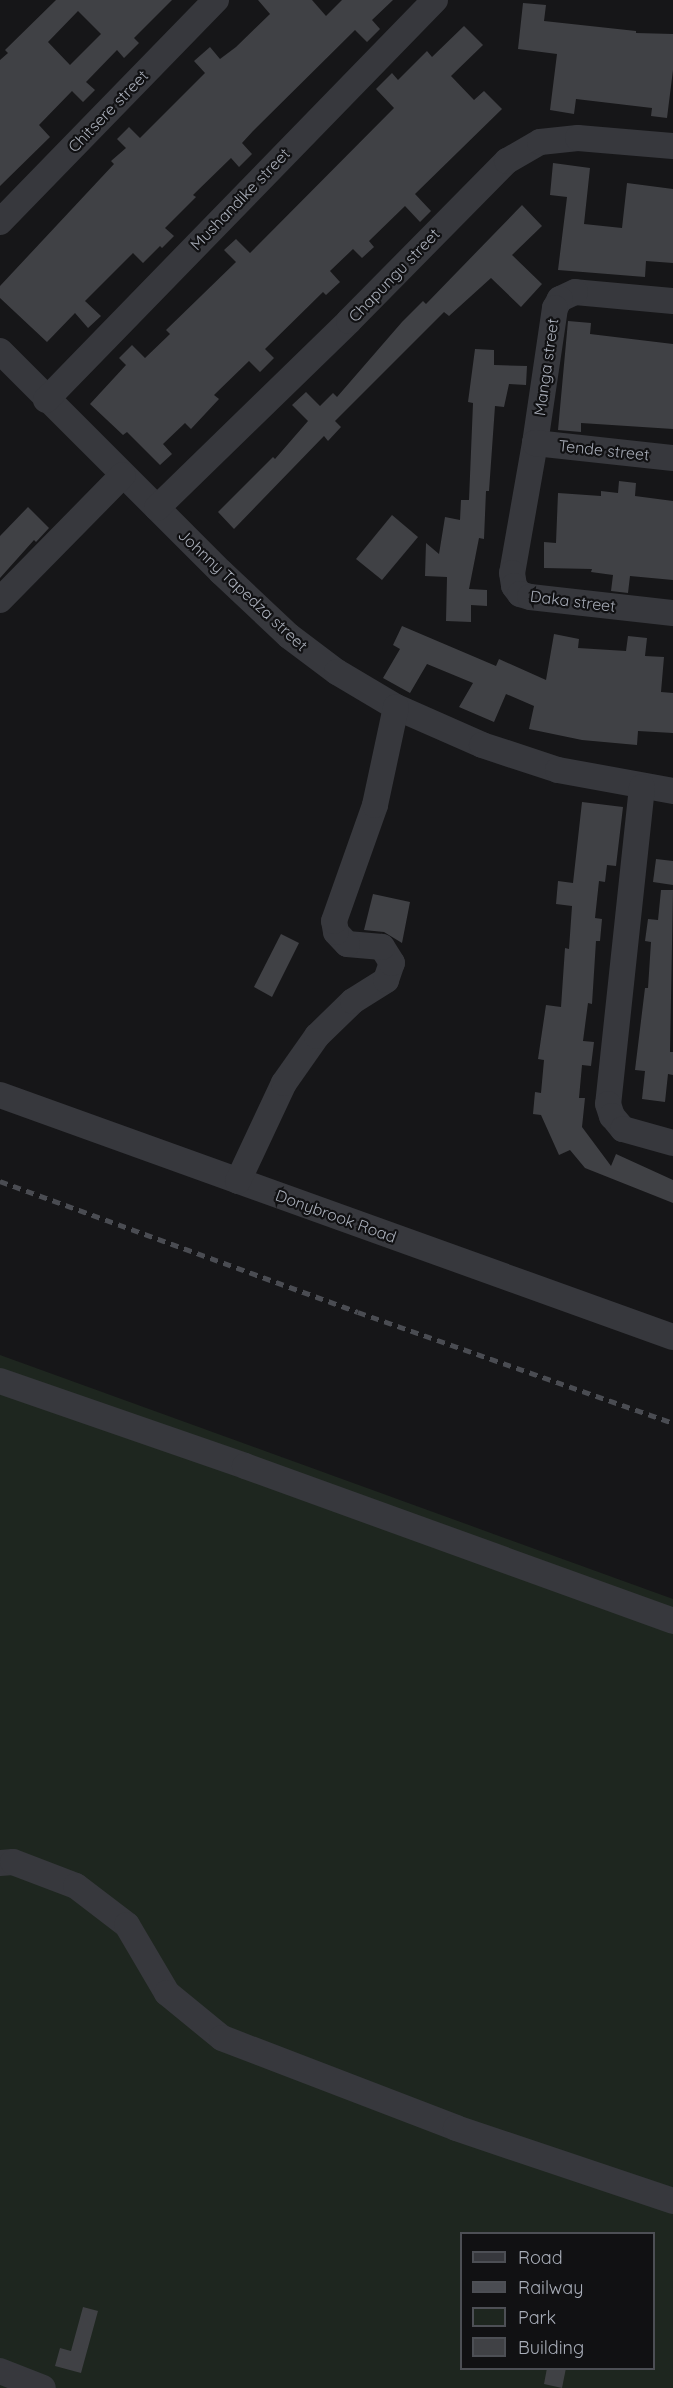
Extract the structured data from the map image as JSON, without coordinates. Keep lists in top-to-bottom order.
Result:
{
  "streets": {
    "street": [
      "Chitsere street",
      "Mushandike street",
      "Chapungu street",
      "Manga street",
      "Tende street",
      "Johnny Tapedza street",
      "Daka street",
      "Donybrook Road"
    ]
  },
  "crossings": [
    ["Mushandike street", "Johnny Tapedza street"],
    ["Chapungu street", "Johnny Tapedza street"],
    ["Manga street", "Tende street"],
    ["Manga street", "Daka street"],
    ["Tende street", "Daka street"]
  ],
  "legend": [
    "Road",
    "Railway",
    "Park",
    "Building"
  ]
}
